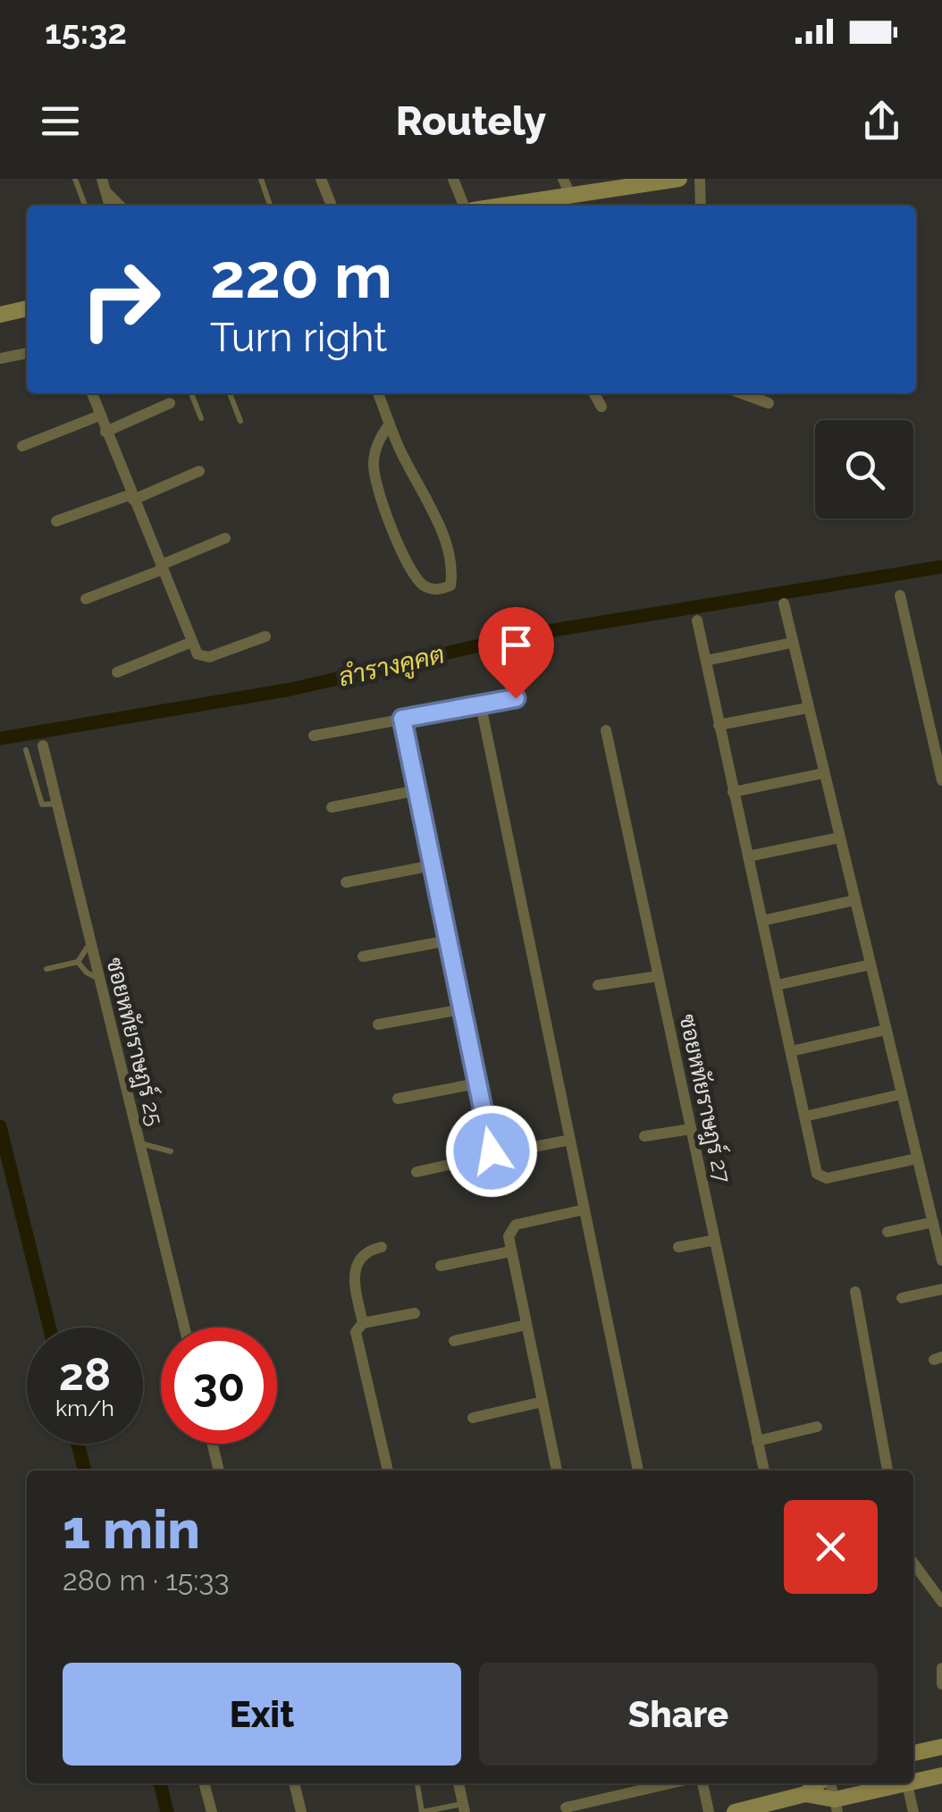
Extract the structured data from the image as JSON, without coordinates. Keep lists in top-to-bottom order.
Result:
{
  "streets": {
    "street": ["ซอยหทัยราษฎร์ 25", "ซอยหทัยราษฎร์ 27"]
  },
  "water": ["ลำรางคูคต"],
  "page": {
    "status": "15:32",
    "header": "Routely",
    "turn": ["220 m", "Turn right"],
    "speed": "28 km/h",
    "limit": "30",
    "heading": ["1 min", "280 m · 15:33"],
    "buttons": ["Exit", "Share"]
  }
}
